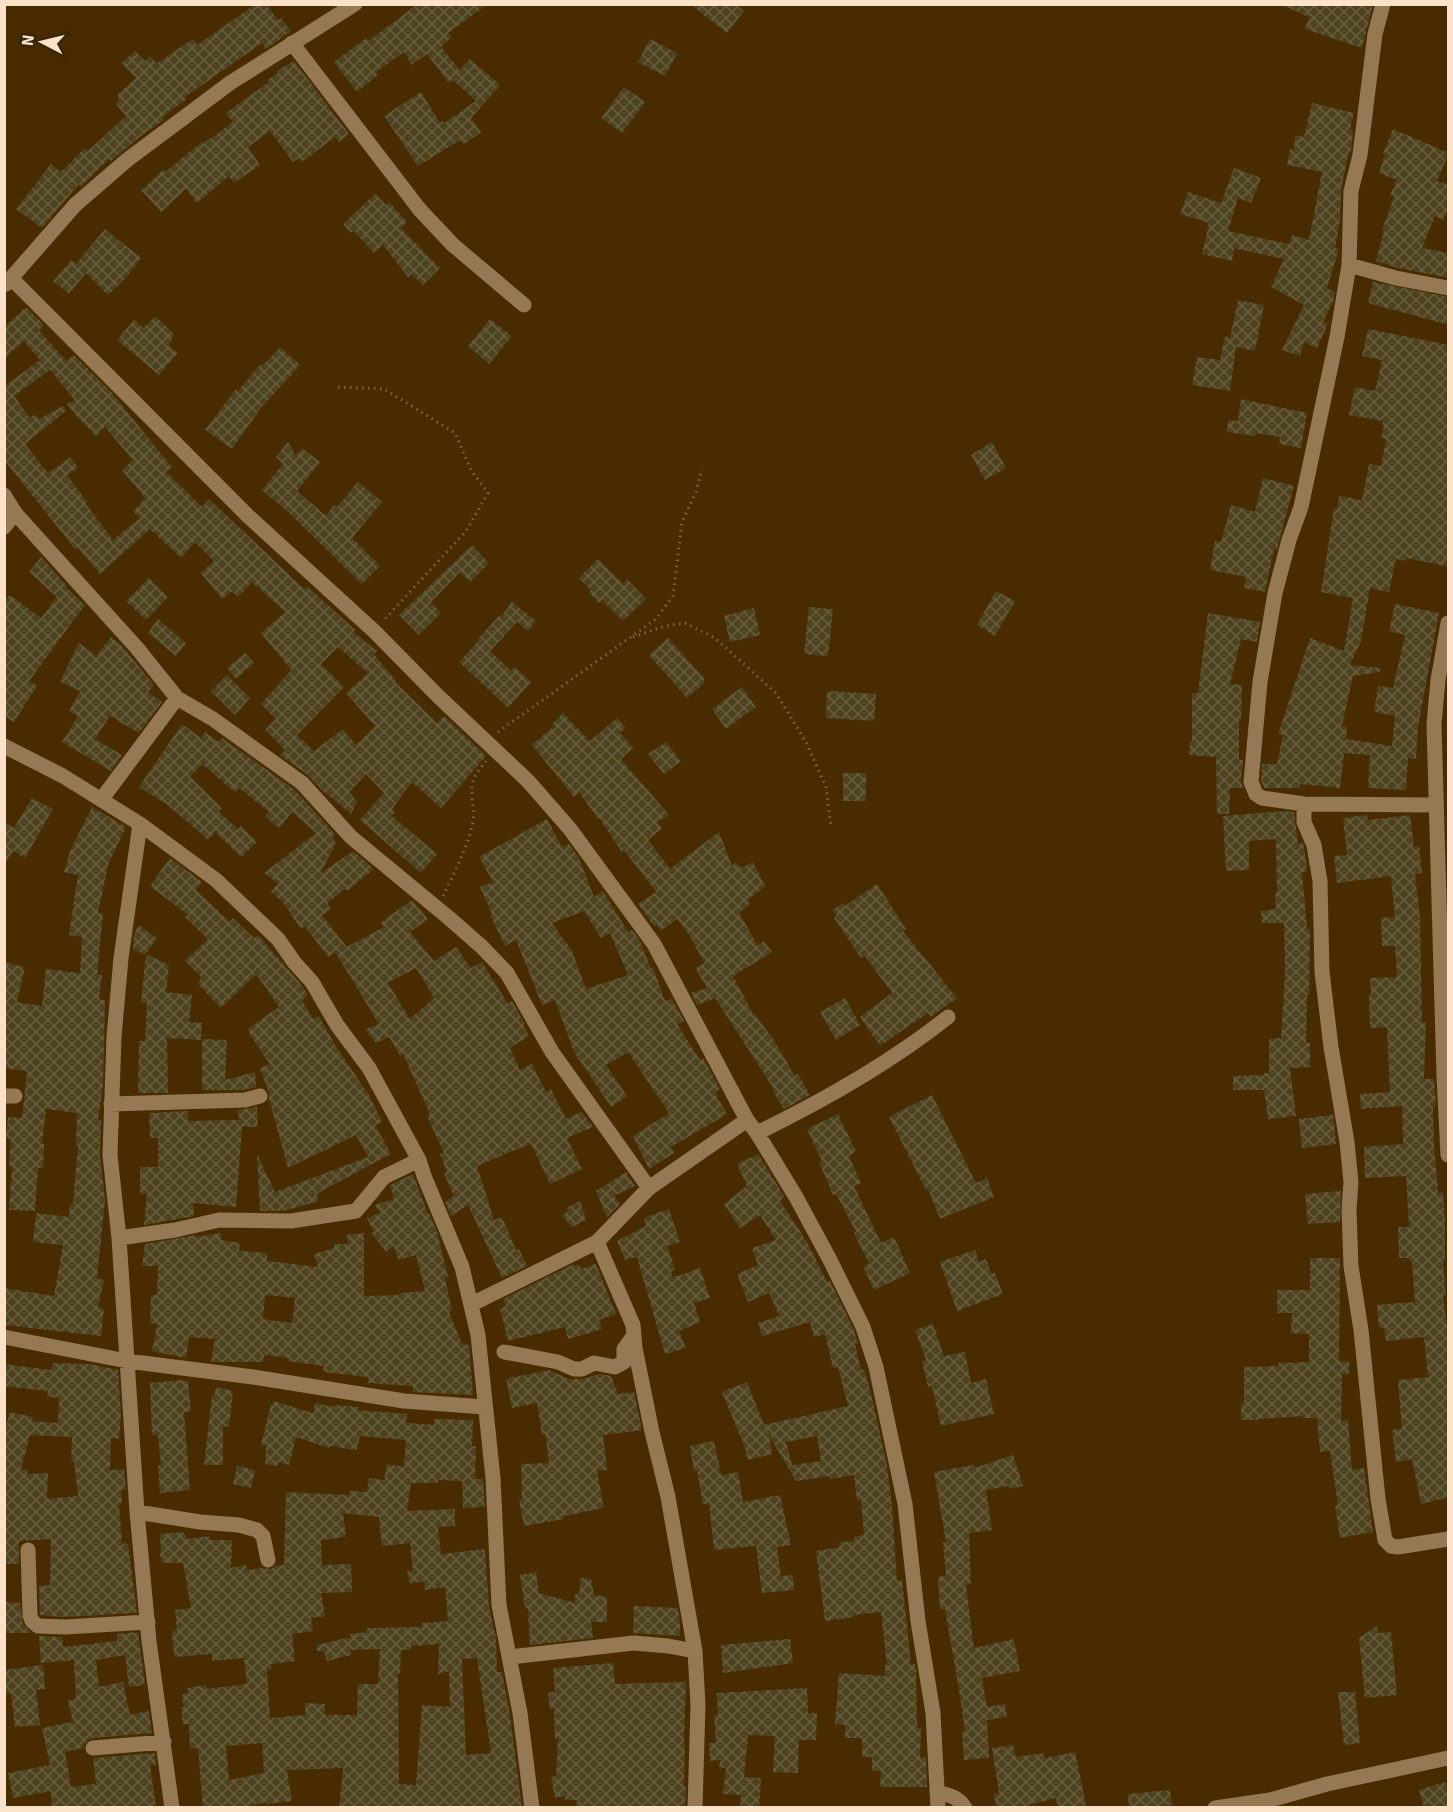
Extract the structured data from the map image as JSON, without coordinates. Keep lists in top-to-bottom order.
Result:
{
  "north": "left"
}
